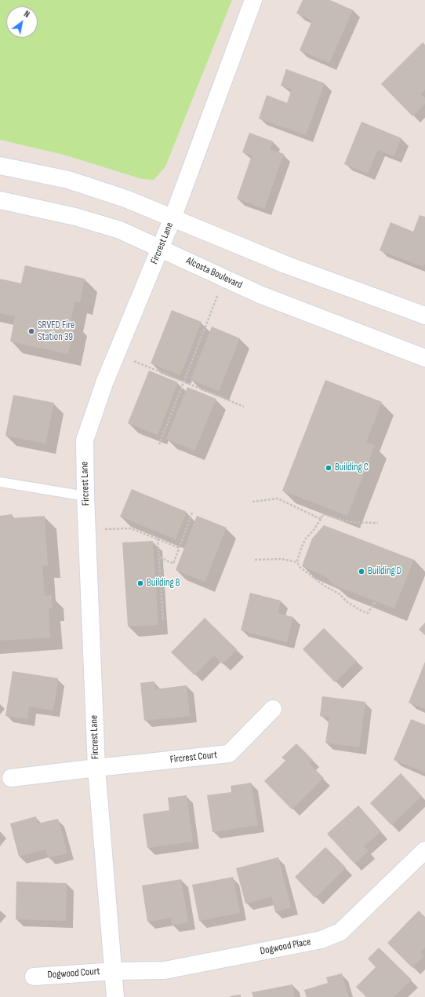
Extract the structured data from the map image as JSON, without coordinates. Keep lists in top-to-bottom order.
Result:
{
  "streets": {
    "street": [
      "Fircrest Lane",
      "Alcosta Boulevard",
      "Fircrest Court",
      "Dogwood Place",
      "Dogwood Court"
    ]
  },
  "crossings": [
    ["Fircrest Lane", "Alcosta Boulevard"],
    ["Fircrest Lane", "Fircrest Court"],
    ["Fircrest Lane", "Dogwood Place"],
    ["Fircrest Lane", "Dogwood Court"],
    ["Dogwood Place", "Dogwood Court"]
  ],
  "places": [
    "SRVFD Fire Station 39",
    "Building C",
    "Building D",
    "Building B"
  ],
  "north": "top right"
}
